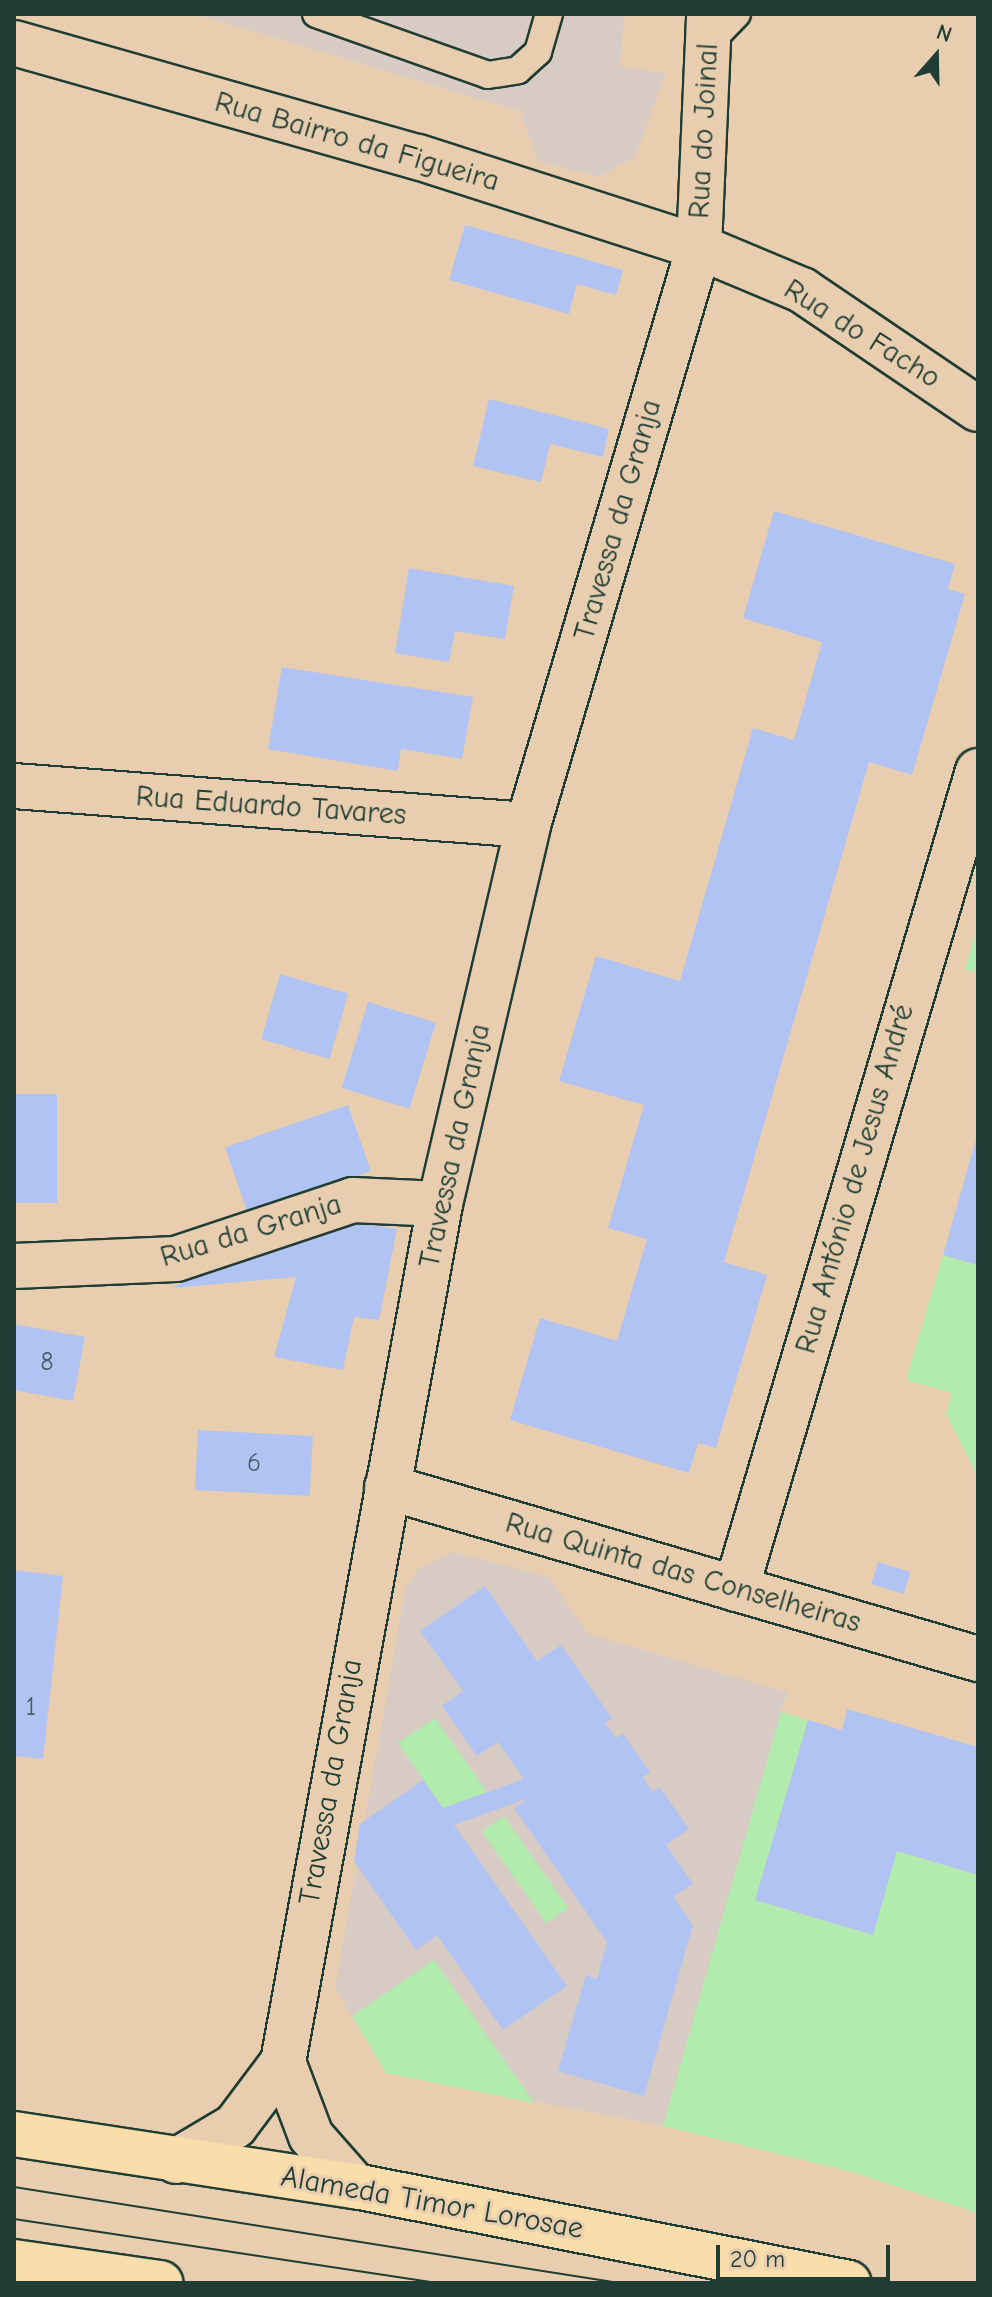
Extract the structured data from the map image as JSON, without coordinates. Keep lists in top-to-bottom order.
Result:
{
  "streets": {
    "main road": ["Alameda Timor Lorosae"],
    "street": [
      "Rua do Joinal",
      "Rua Bairro da Figueira",
      "Rua do Facho",
      "Travessa da Granja",
      "Rua Eduardo Tavares",
      "Rua António de Jesus André",
      "Rua da Granja",
      "Rua Quinta das Conselheiras"
    ]
  },
  "crossings": [
    ["Rua do Joinal", "Rua Bairro da Figueira"],
    ["Rua do Joinal", "Rua do Facho"],
    ["Rua do Joinal", "Travessa da Granja"],
    ["Rua Bairro da Figueira", "Rua do Facho"],
    ["Rua Bairro da Figueira", "Travessa da Granja"],
    ["Rua do Facho", "Travessa da Granja"],
    ["Travessa da Granja", "Rua Eduardo Tavares"],
    ["Travessa da Granja", "Rua da Granja"],
    ["Travessa da Granja", "Rua Quinta das Conselheiras"],
    ["Travessa da Granja", "Alameda Timor Lorosae"],
    ["Rua António de Jesus André", "Rua Quinta das Conselheiras"]
  ],
  "house_numbers": ["8", "6", "1"],
  "scale_bar": "20 m",
  "north": "top"
}
